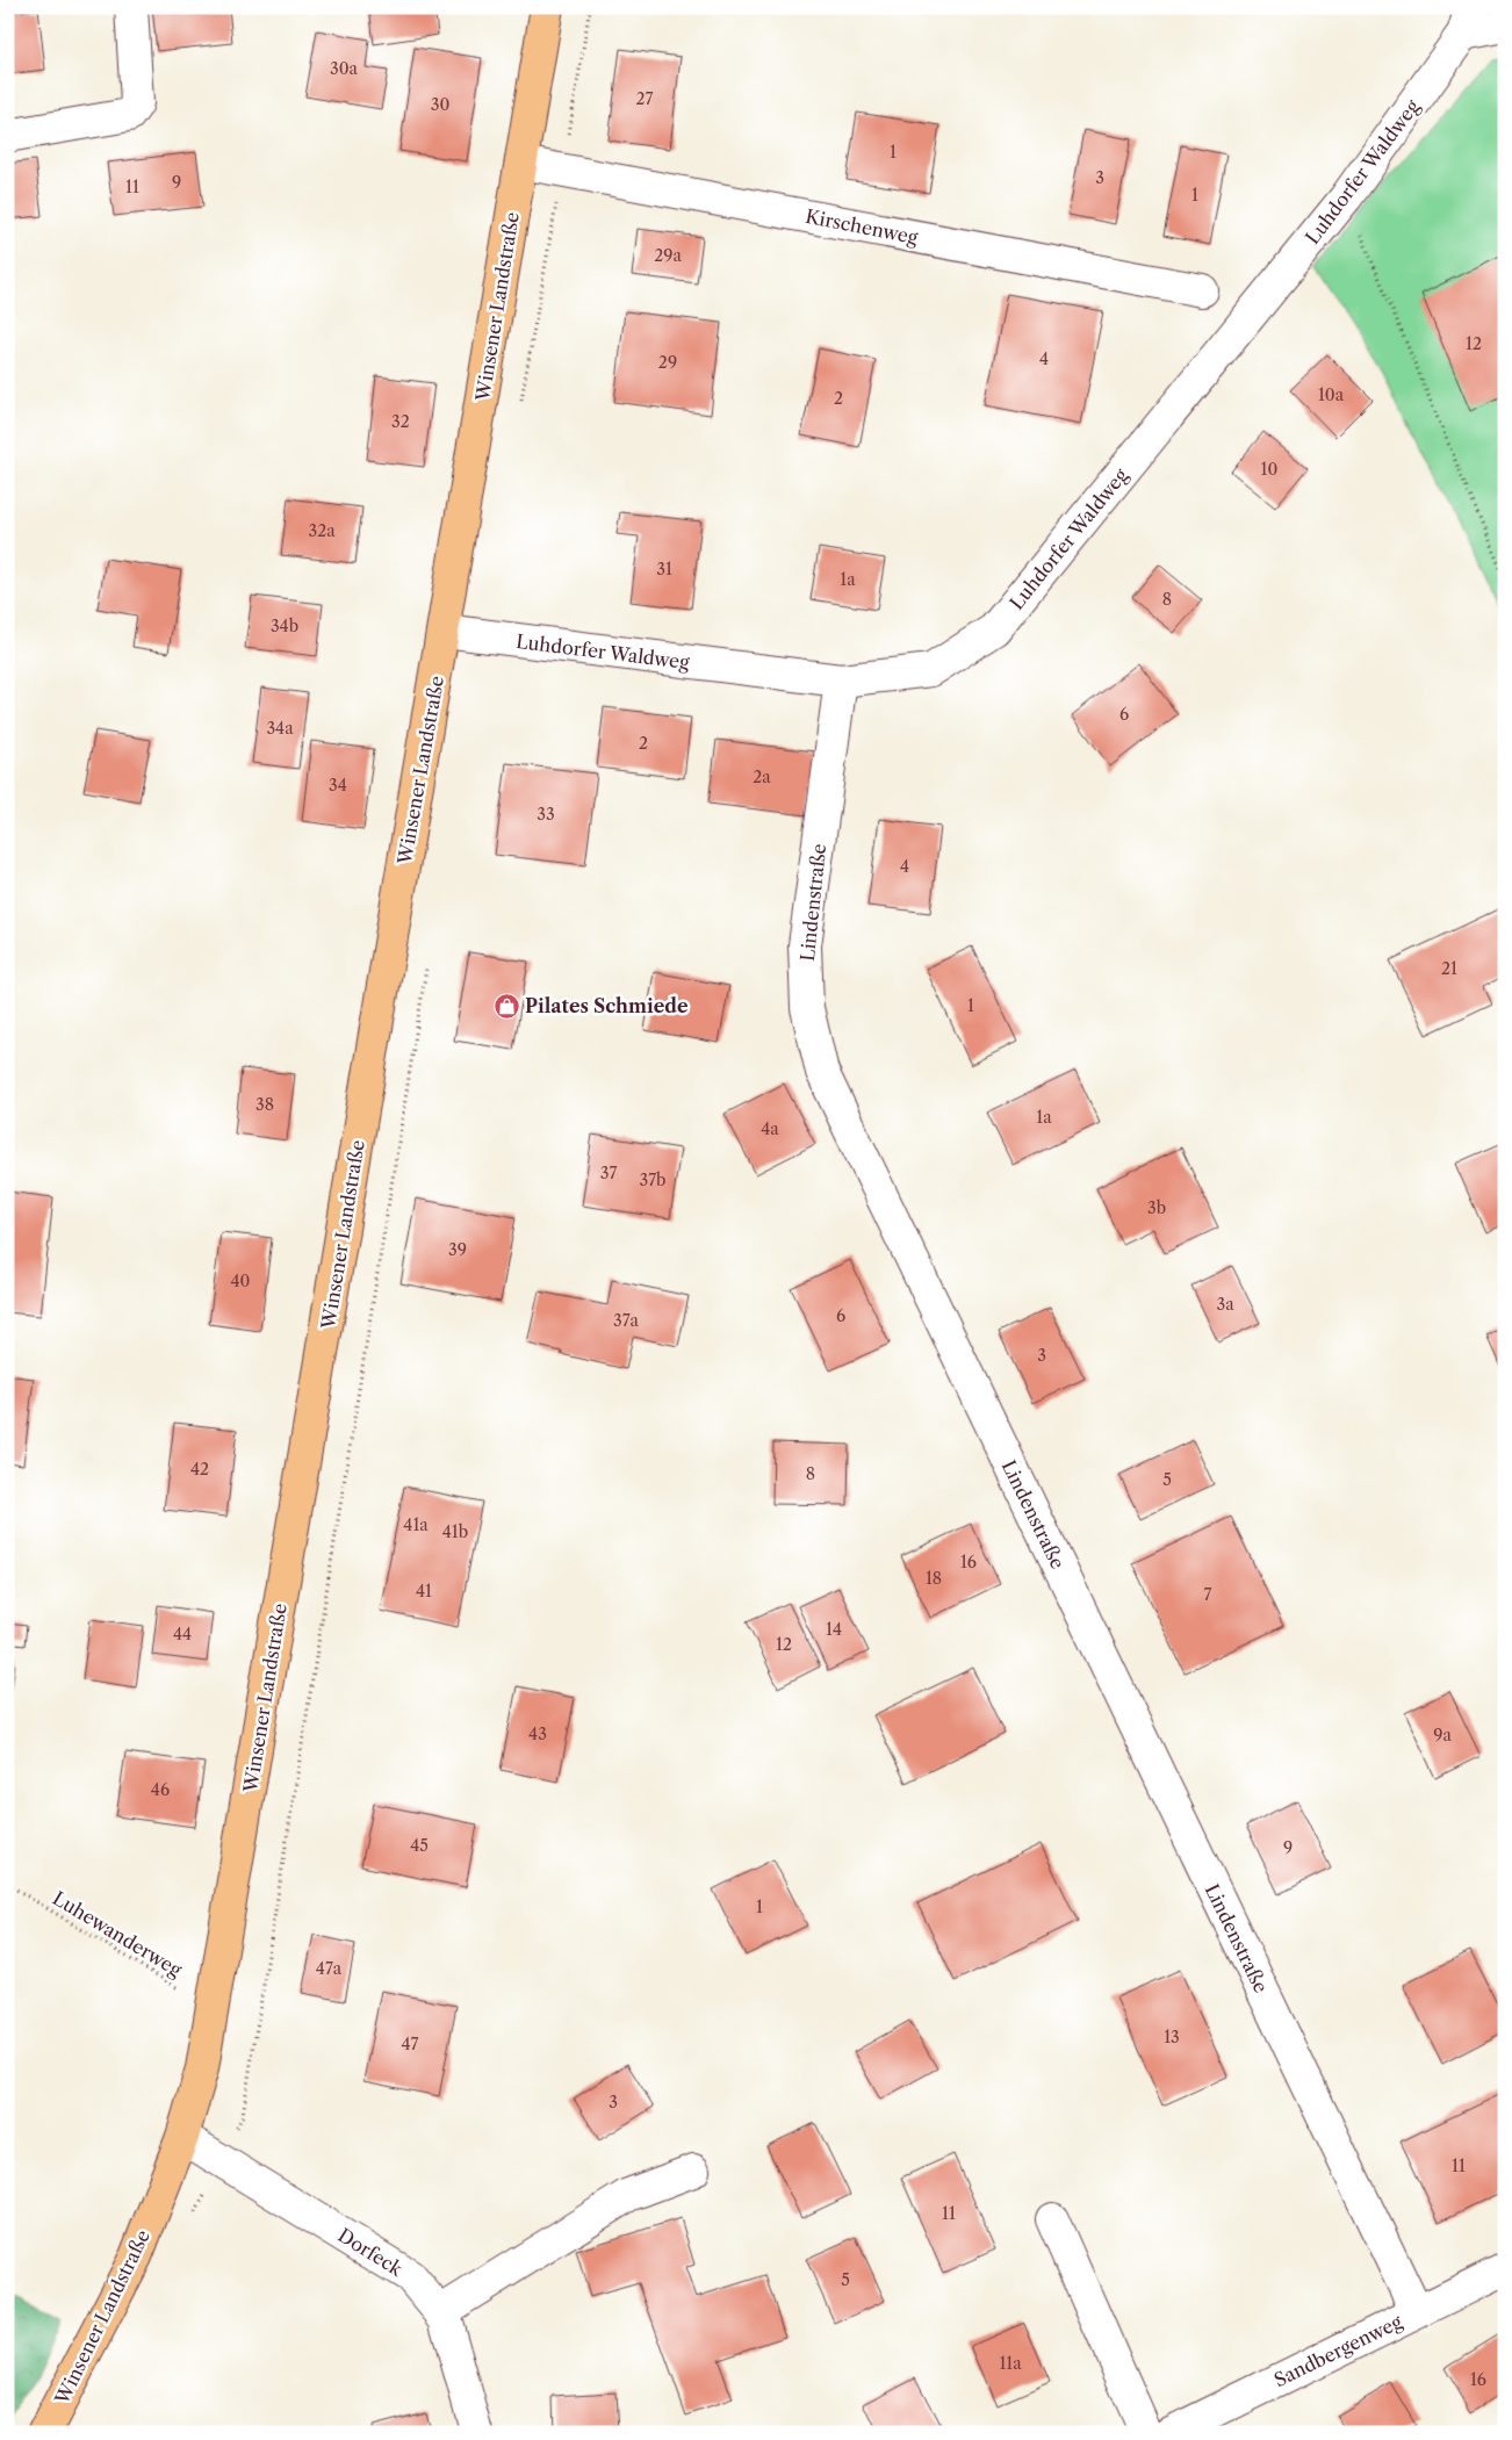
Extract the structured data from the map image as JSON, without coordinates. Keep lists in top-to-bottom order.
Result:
{
  "streets": {
    "main road": ["Winsener Landstraße"],
    "street": [
      "Luhdorfer Waldweg",
      "Kirschenweg",
      "Lindenstraße",
      "Dorfeck",
      "Sandbergenweg"
    ],
    "path": ["Luhewanderweg"]
  },
  "crossings": [
    ["Luhdorfer Waldweg", "Winsener Landstraße"],
    ["Luhdorfer Waldweg", "Lindenstraße"],
    ["Kirschenweg", "Winsener Landstraße"],
    ["Winsener Landstraße", "Luhewanderweg"],
    ["Winsener Landstraße", "Dorfeck"],
    ["Lindenstraße", "Sandbergenweg"]
  ],
  "places": {
    "shop": ["Pilates Schmiede"]
  },
  "house_numbers": [
    "30a",
    "27",
    "30",
    "1",
    "3",
    "9",
    "11",
    "1",
    "29a",
    "12",
    "4",
    "29",
    "10a",
    "2",
    "32",
    "10",
    "32a",
    "31",
    "1a",
    "8",
    "34b",
    "6",
    "34a",
    "2",
    "2a",
    "34",
    "33",
    "4",
    "21",
    "1",
    "38",
    "1a",
    "4a",
    "37",
    "37b",
    "3b",
    "39",
    "40",
    "3a",
    "6",
    "37a",
    "3",
    "42",
    "8",
    "5",
    "41a",
    "41b",
    "16",
    "18",
    "41",
    "7",
    "14",
    "44",
    "12",
    "43",
    "9a",
    "46",
    "45",
    "9",
    "1",
    "47a",
    "13",
    "47",
    "3",
    "11",
    "11",
    "5",
    "11a",
    "16"
  ]
}
